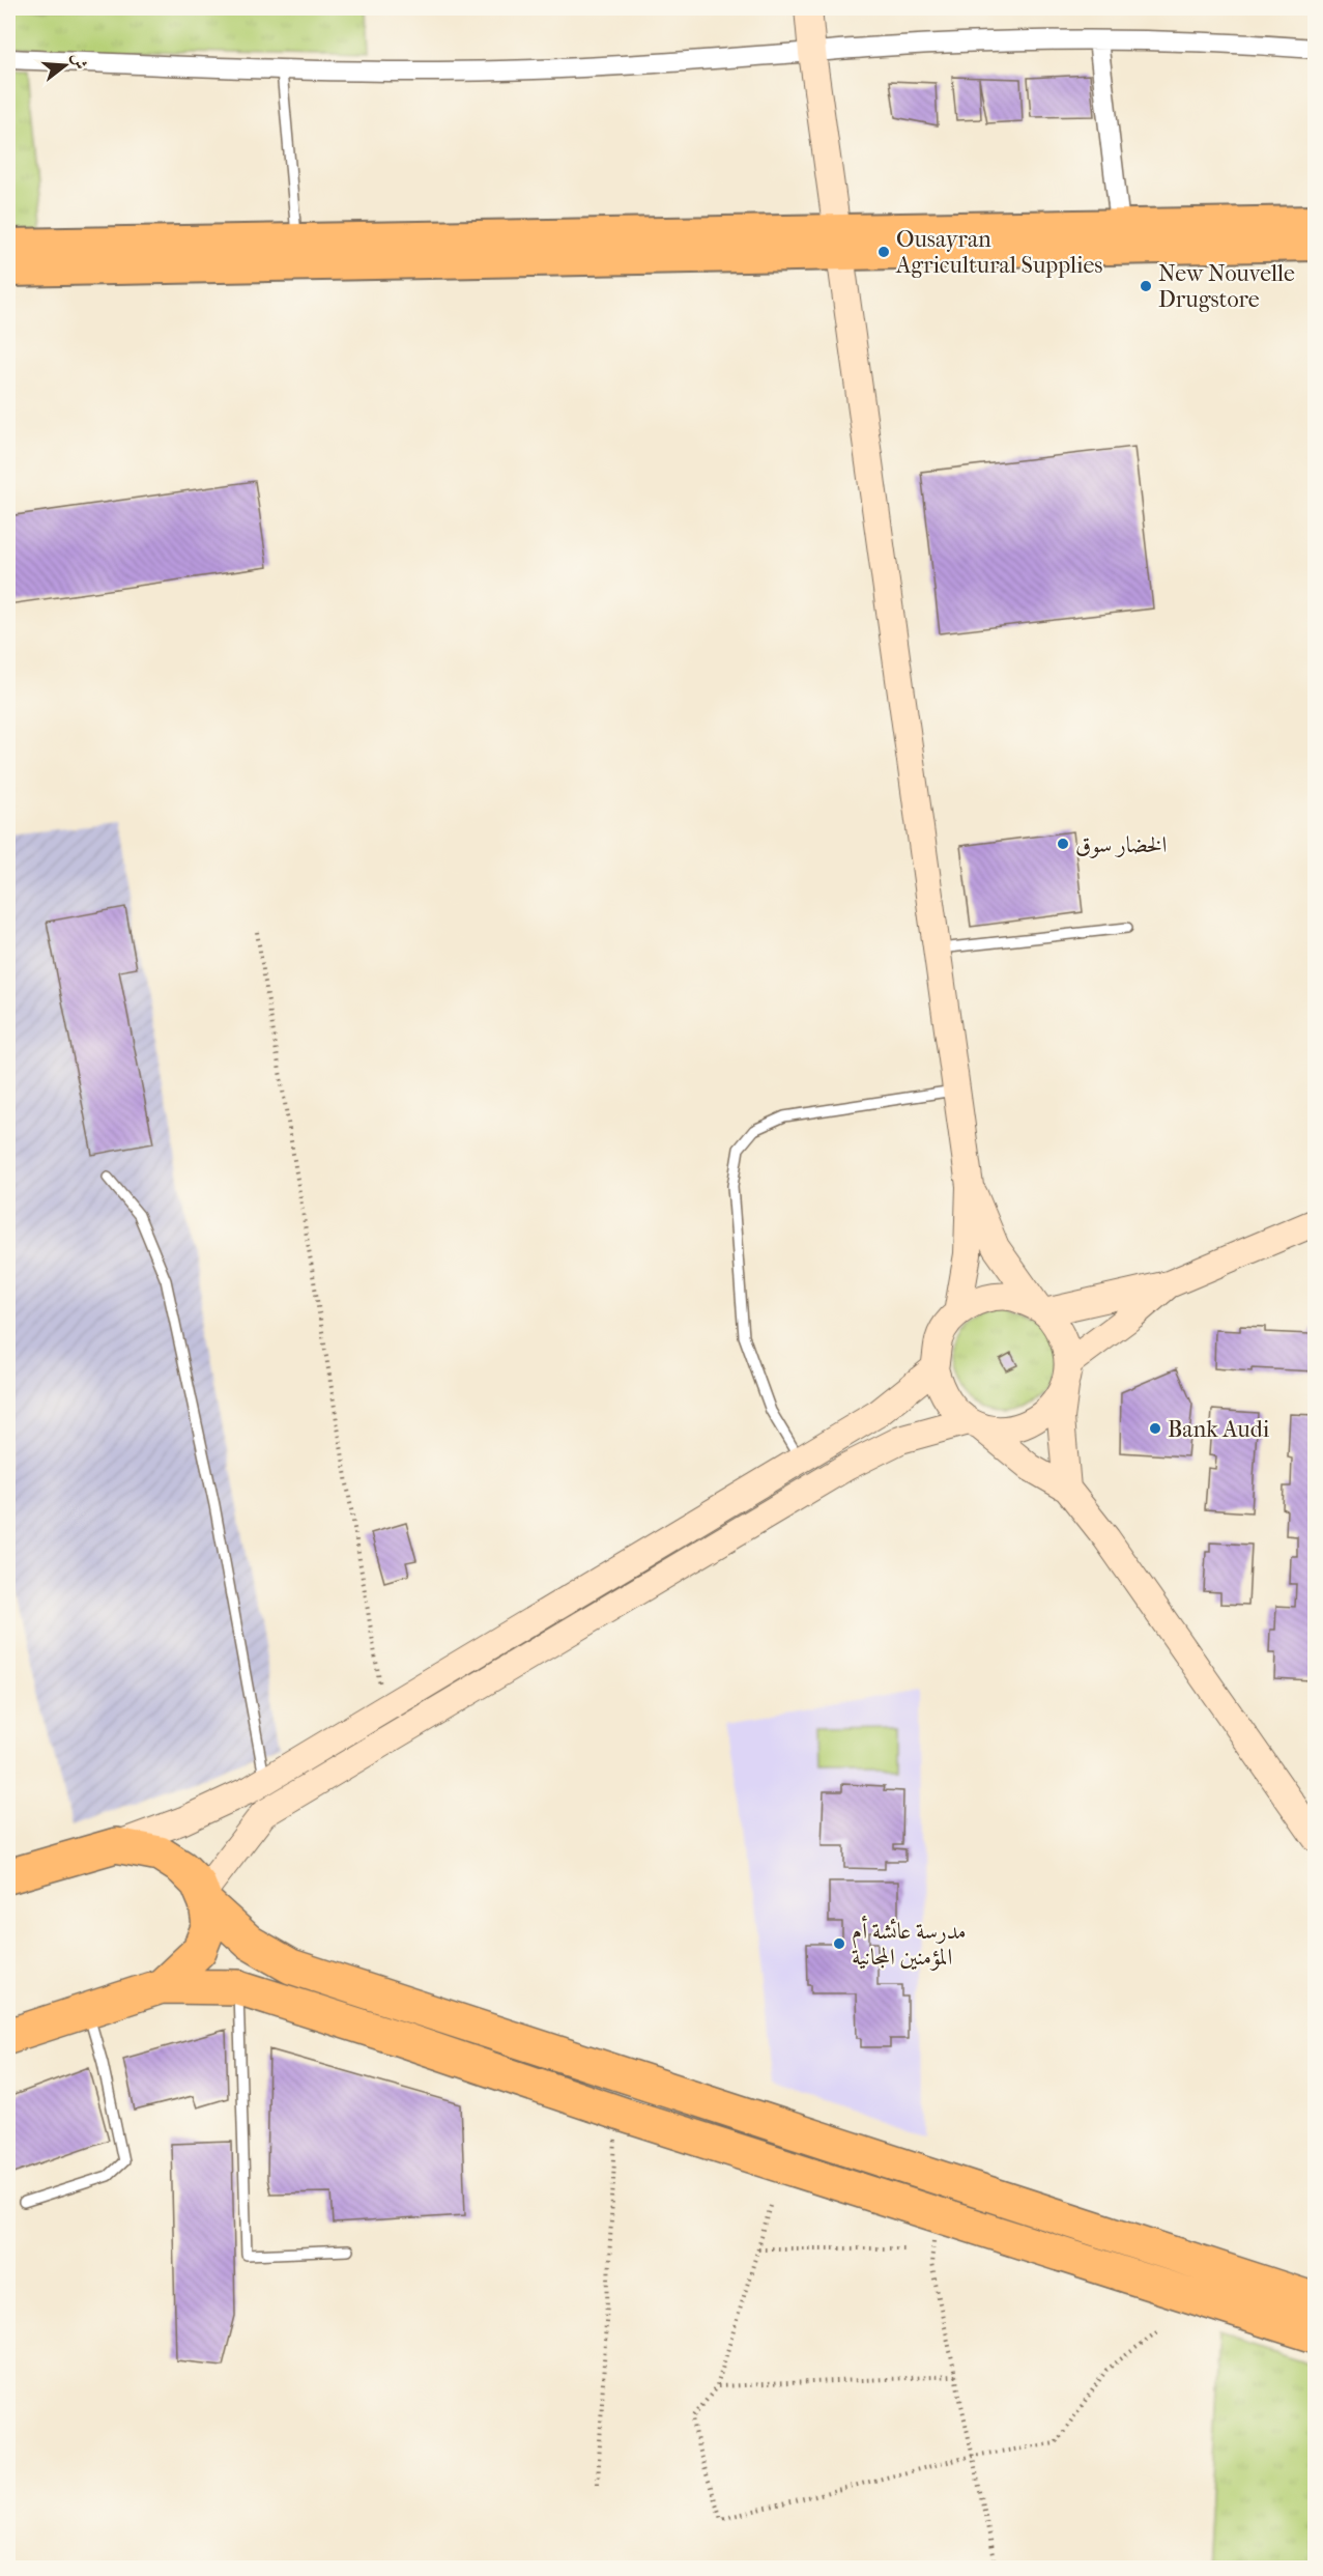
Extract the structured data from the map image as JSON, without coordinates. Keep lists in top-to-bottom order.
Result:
{
  "places": [
    "Ousayran Agricultural Supplies",
    "New Nouvelle Drugstore",
    "الخضار سوق",
    "Bank Audi",
    "مدرسة عائشة أم المؤمنين المجانية"
  ],
  "north": "right"
}
